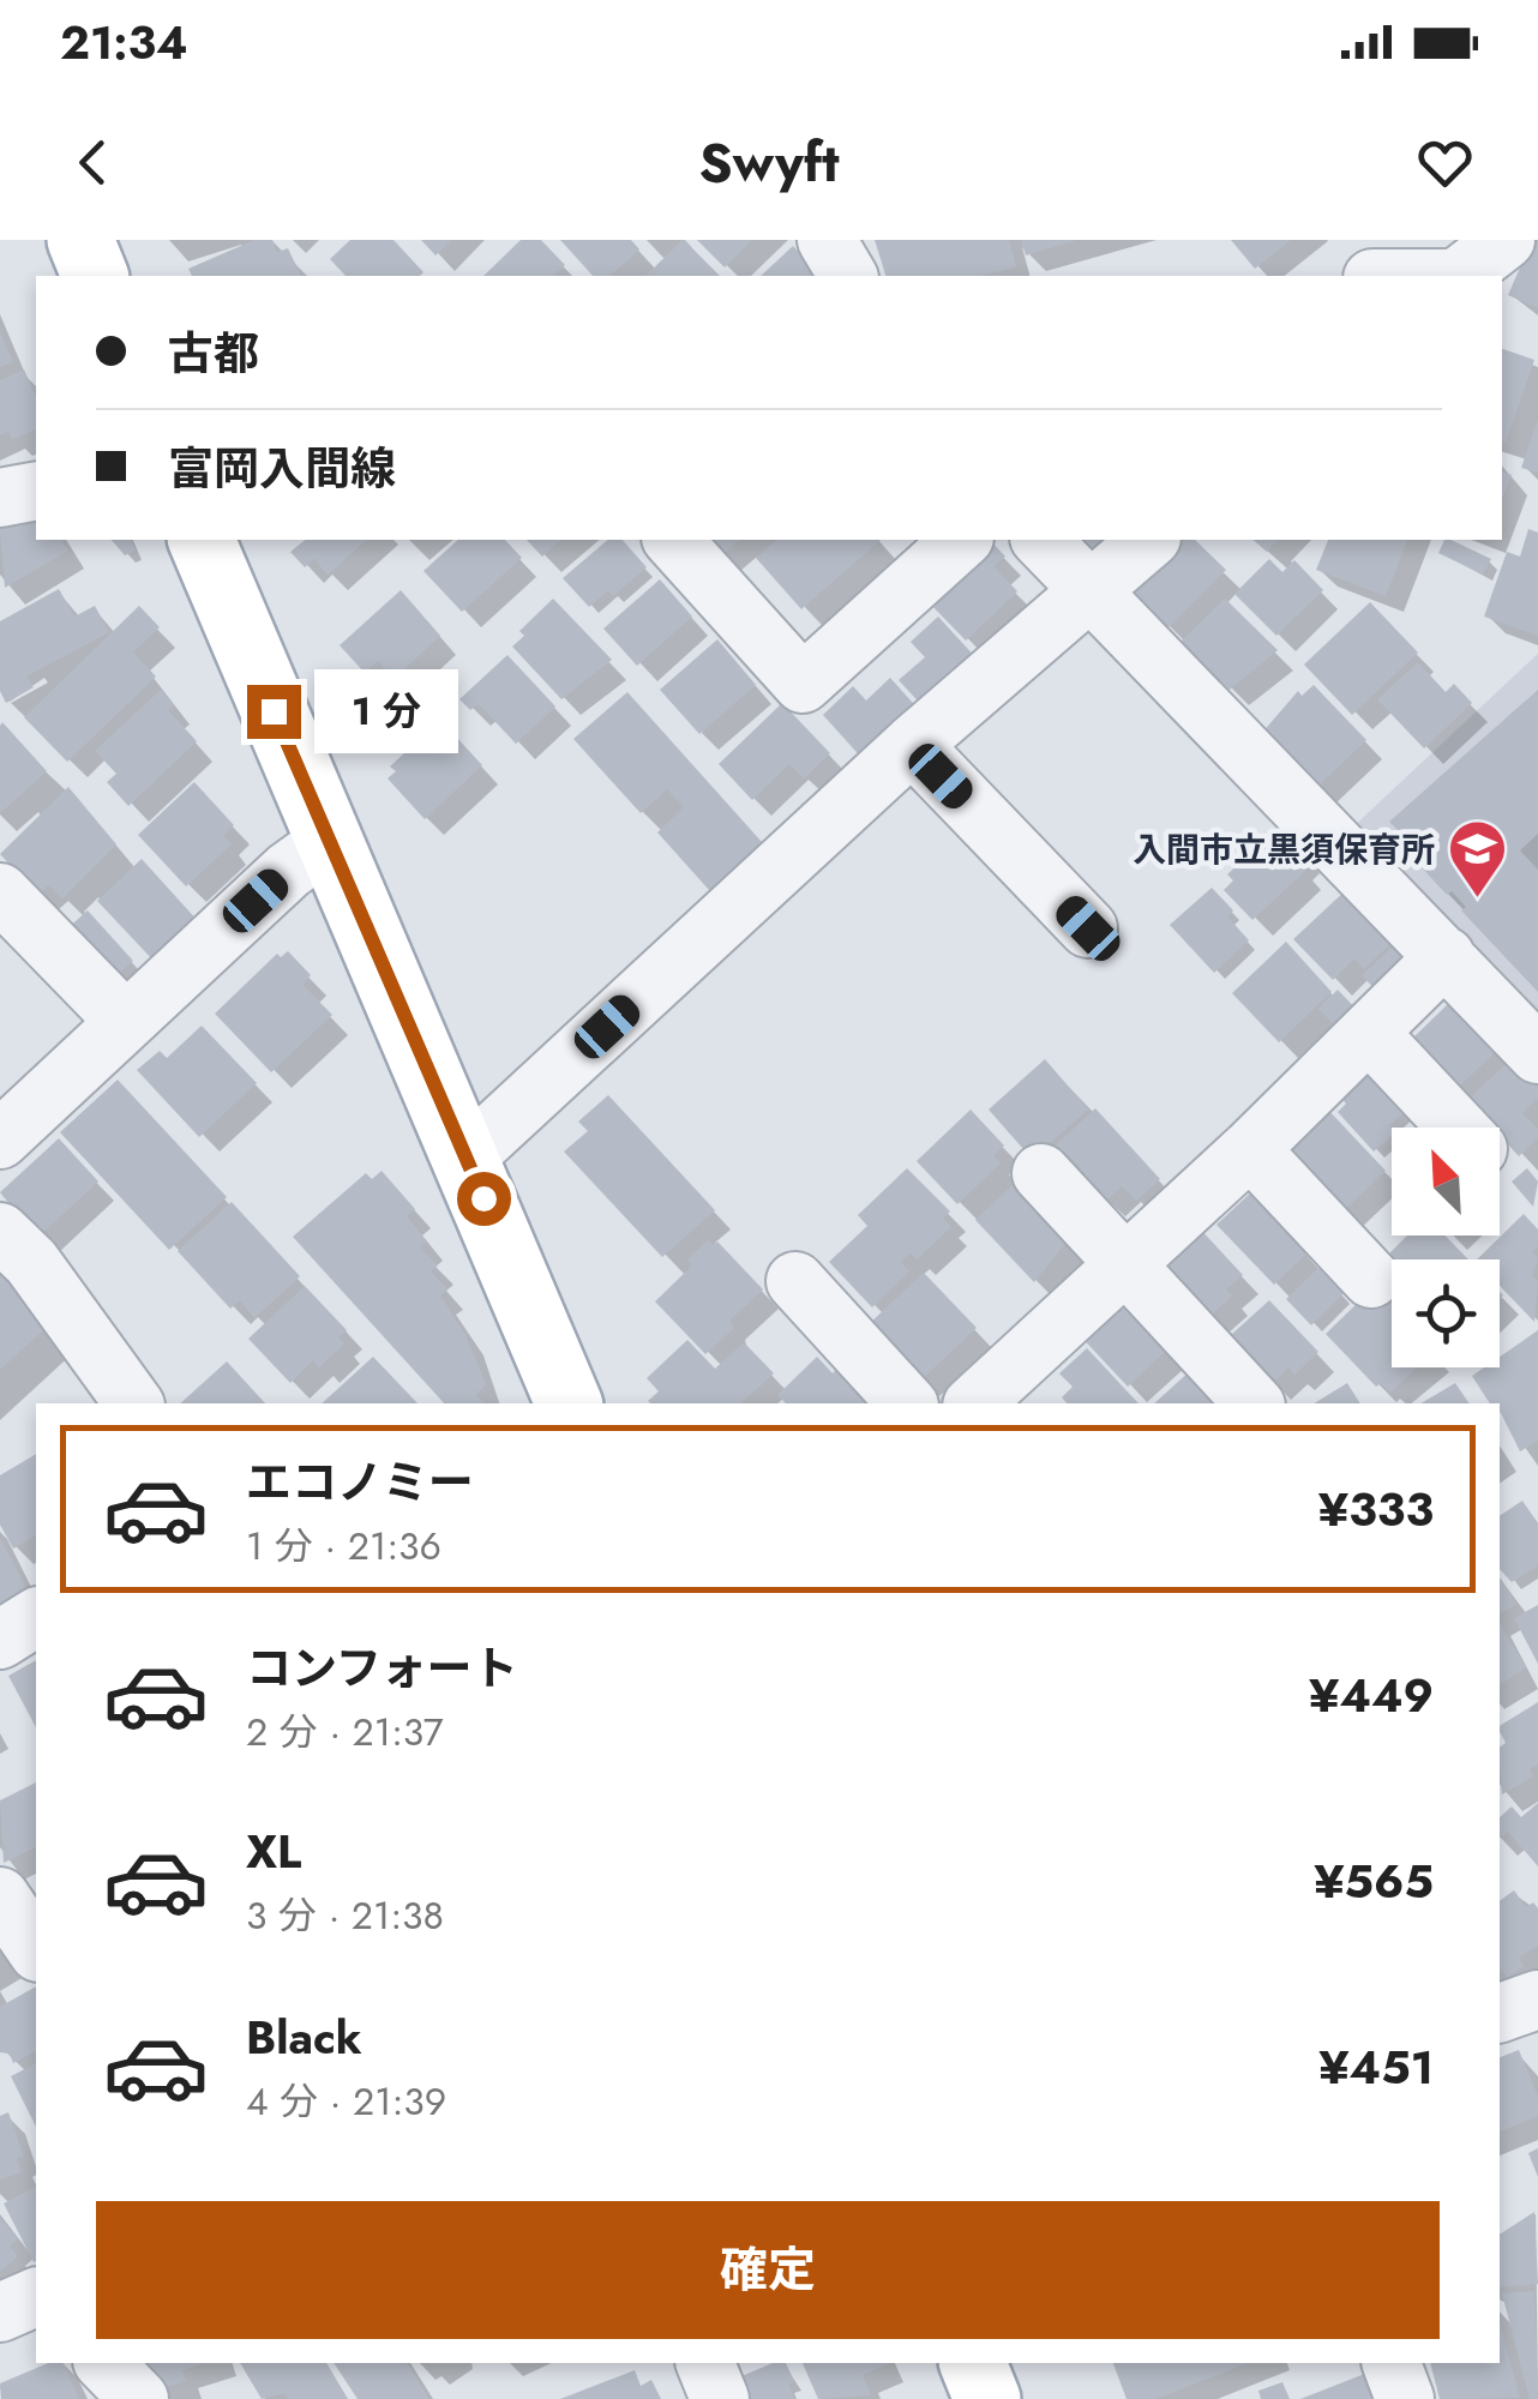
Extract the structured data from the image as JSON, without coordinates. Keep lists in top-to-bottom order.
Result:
{
  "places": {
    "school or university": ["入間市立黒須保育所"]
  },
  "north": "top left",
  "page": {
    "status": "21:34",
    "header": "Swyft",
    "banner": ["古都", "富岡入間線"],
    "bubble": "1 分",
    "list": [
      {
        "name": "エコノミー",
        "note": "1 分 · 21:36",
        "value": "¥333"
      },
      {
        "name": "コンフォート",
        "note": "2 分 · 21:37",
        "value": "¥449"
      },
      {
        "name": "XL",
        "note": "3 分 · 21:38",
        "value": "¥565"
      },
      {
        "name": "Black",
        "note": "4 分 · 21:39",
        "value": "¥451"
      }
    ],
    "buttons": "確定"
  }
}
